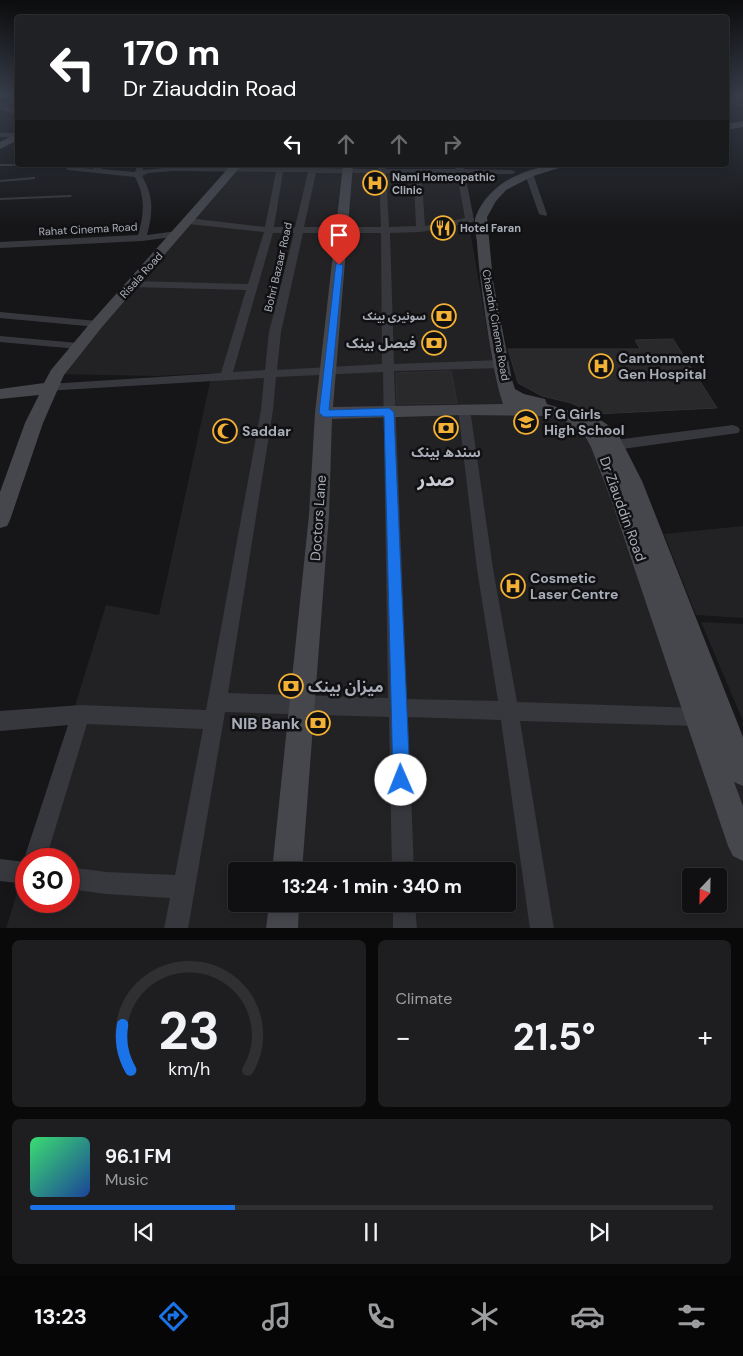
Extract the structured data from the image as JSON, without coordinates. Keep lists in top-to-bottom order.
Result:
{
  "streets": {
    "main road": ["Chandni Cinema Road", "Dr Ziauddin Road", "Doctors Lane"],
    "street": ["Rahat Cinema Road", "Bohri Bazaar Road", "Risala Road"]
  },
  "crossings": [
    ["Rahat Cinema Road", "Risala Road"],
    ["Dr Ziauddin Road", "Doctors Lane"]
  ],
  "districts": ["صدر"],
  "places": {
    "hospital": ["Nami Homeopathic Clinic", "Cantonment Gen Hospital", "Cosmetic Laser Centre"],
    "restaurant": ["Hotel Faran"],
    "bank": [
      "سونیری بینک",
      "فیصل بینک",
      "سندھ بینک",
      "میزان بینک",
      "NIB Bank"
    ],
    "school or university": ["F G Girls High School"],
    "mosque": ["Saddar"]
  },
  "north": "bottom",
  "page": {
    "turn": ["170 m", "Dr Ziauddin Road"],
    "limit": "30",
    "trip": "13:24 · 1 min · 340 m",
    "tile": "Climate",
    "heat": ["−", "21.5°", "+"],
    "song": ["96.1 FM", "Music"],
    "tabs": "13:23",
    "gauge": ["23", "km/h"]
  }
}
